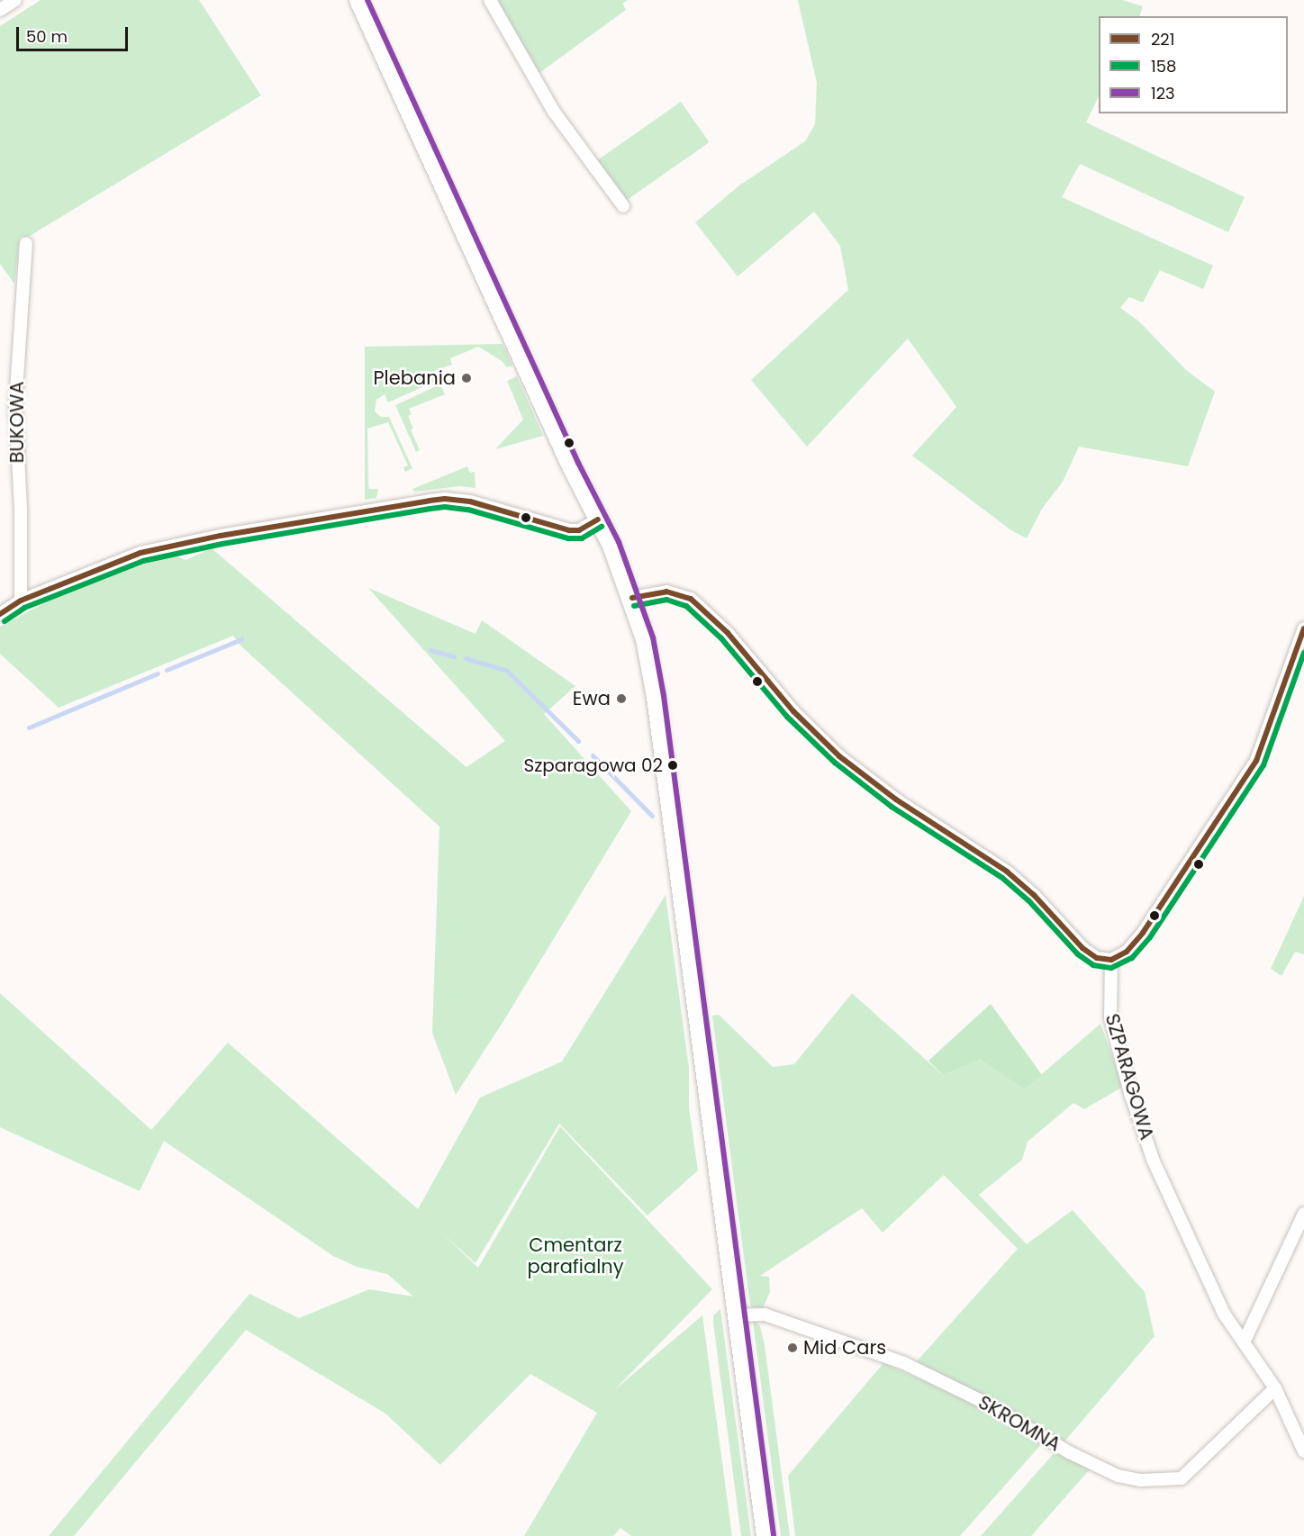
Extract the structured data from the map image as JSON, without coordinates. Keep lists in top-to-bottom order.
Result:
{
  "streets": {
    "street": ["BUKOWA", "SZPARAGOWA", "SKROMNA"]
  },
  "crossings": [
    ["SZPARAGOWA", "SKROMNA"]
  ],
  "parks": ["Cmentarz parafialny"],
  "places": [
    "Plebania",
    "Ewa",
    "Szparagowa 02",
    "Mid Cars"
  ],
  "lines": ["transit line 123", "transit line 221", "transit line 158"],
  "legend": ["221", "158", "123"],
  "scale_bar": "50 m"
}
